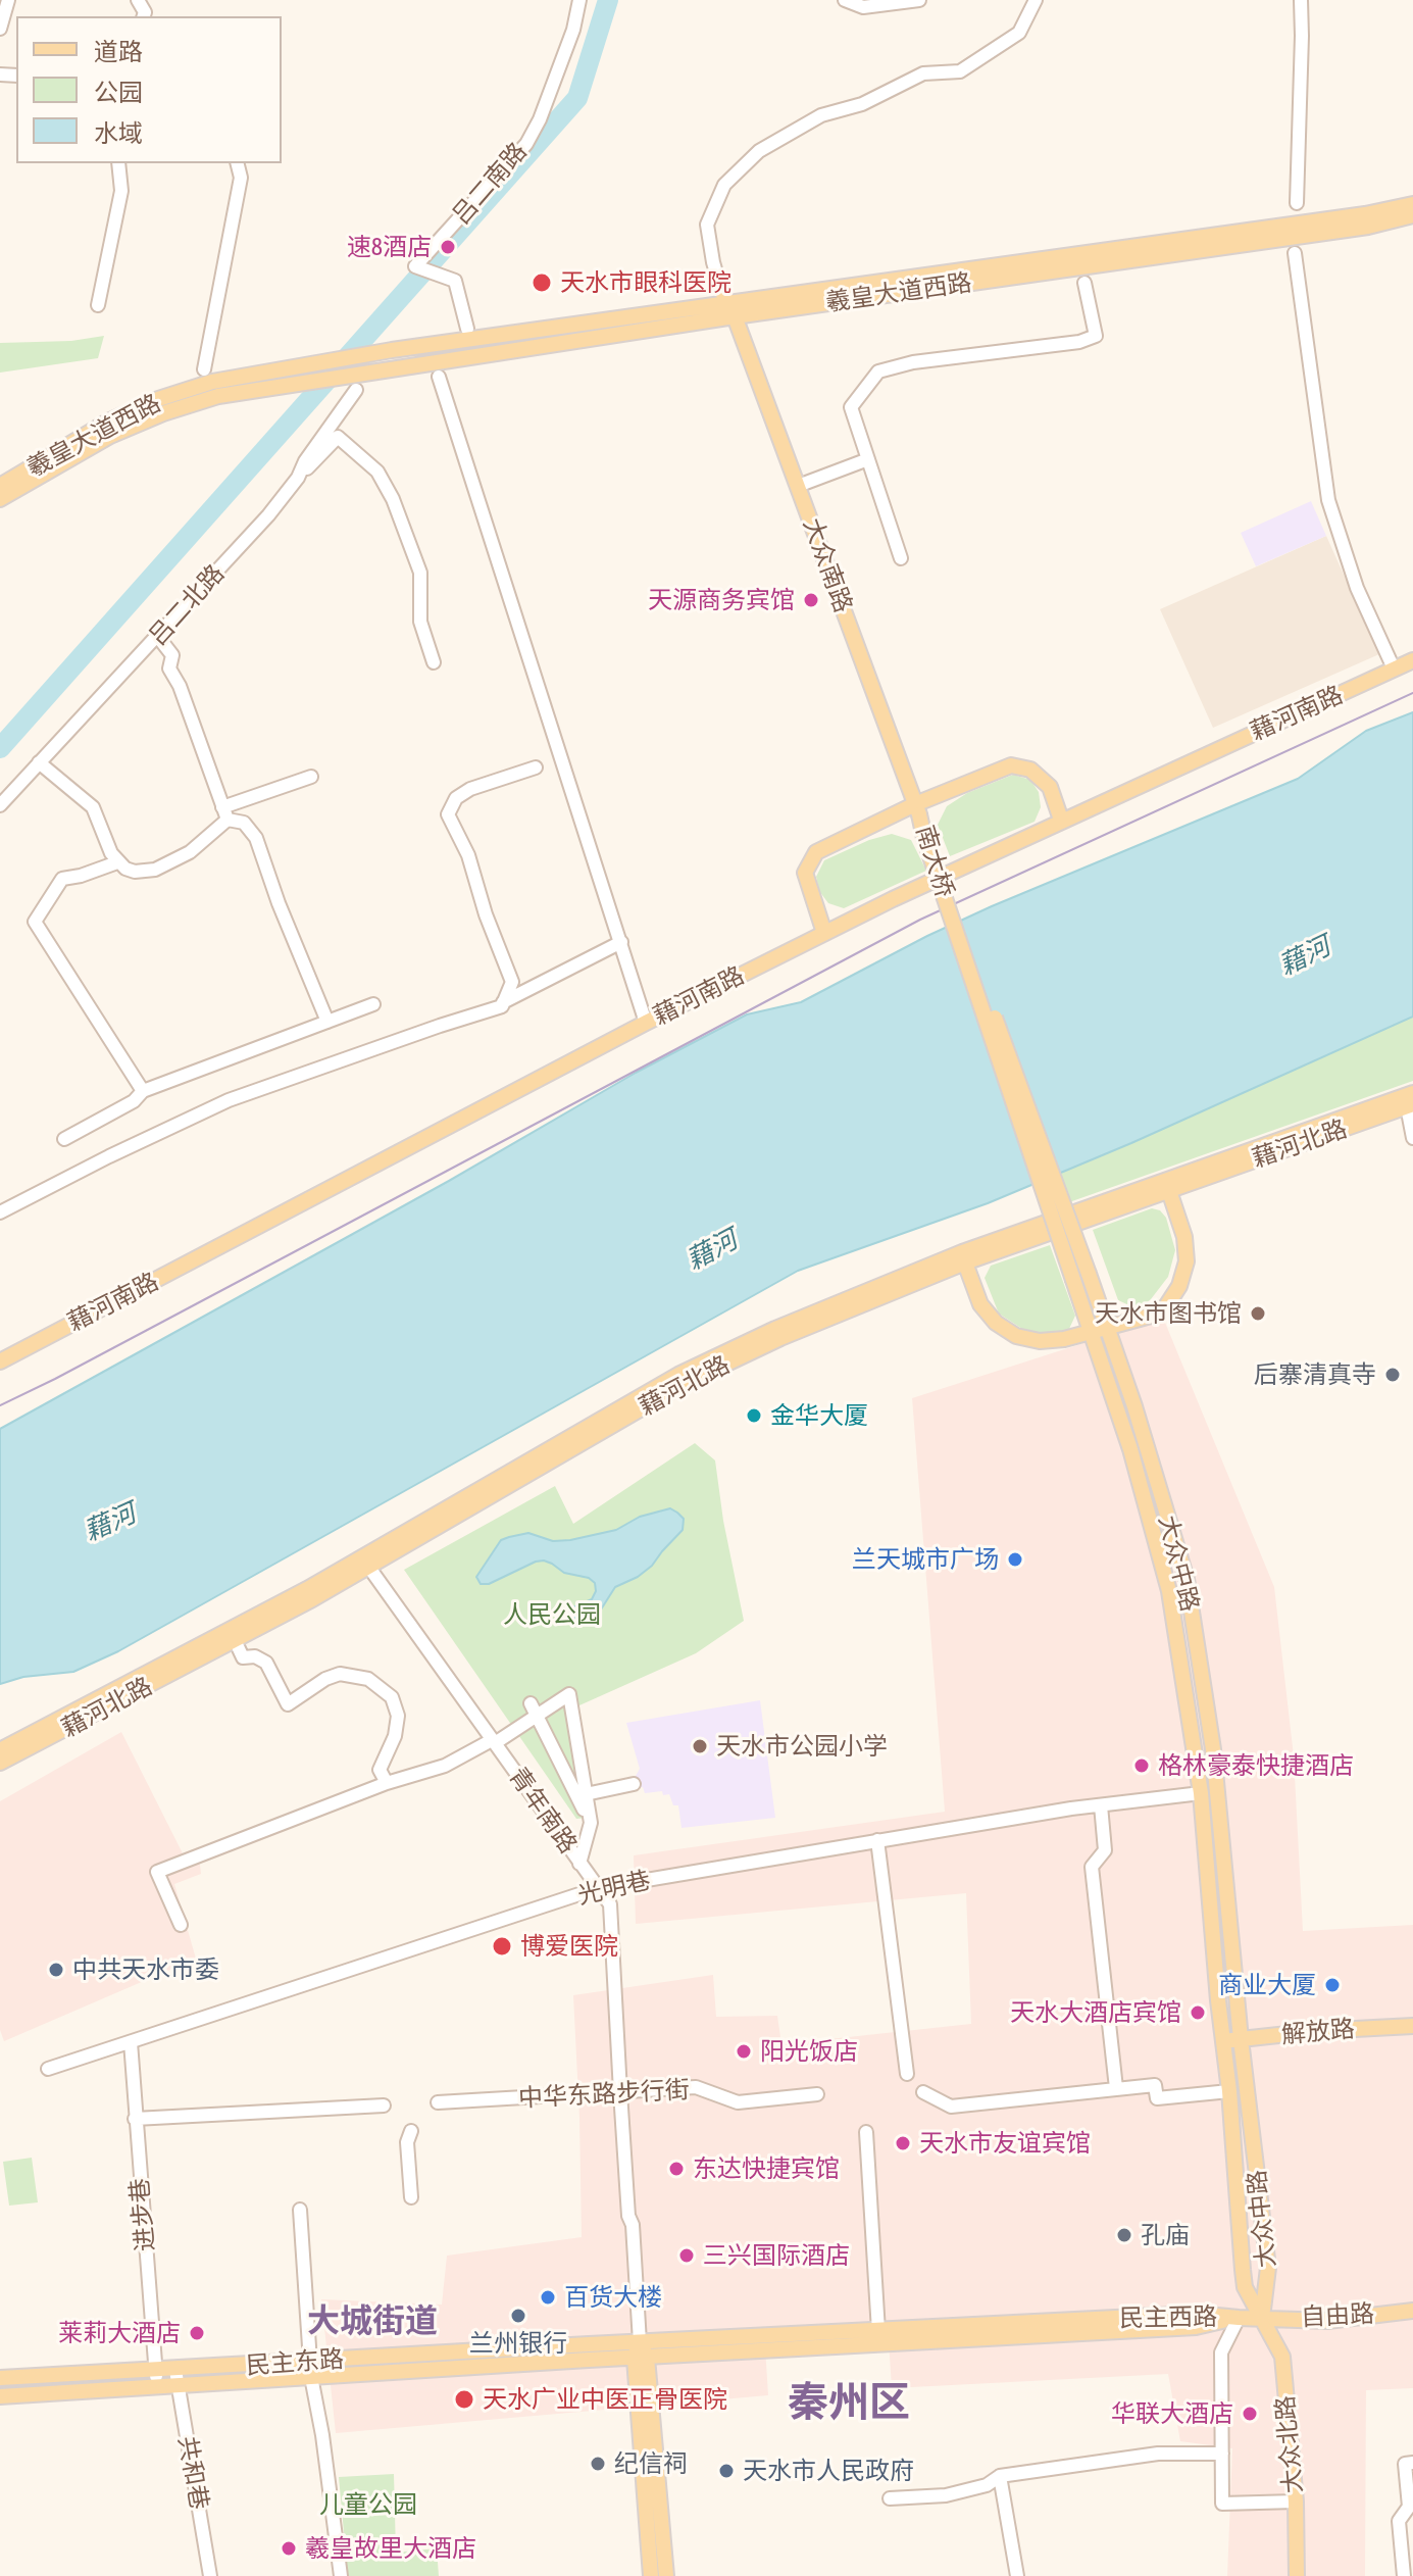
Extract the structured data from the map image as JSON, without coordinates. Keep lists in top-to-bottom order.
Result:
{
  "streets": {
    "main road": [
      "羲皇大道西路",
      "大众南路",
      "藉河南路",
      "南大桥",
      "藉河北路",
      "大众中路",
      "解放路",
      "自由路",
      "民主西路",
      "民主东路",
      "大众北路"
    ],
    "street": [
      "吕二南路",
      "吕二北路",
      "青年南路",
      "光明巷",
      "中华东路步行街",
      "进步巷",
      "共和巷"
    ]
  },
  "crossings": [
    ["羲皇大道西路", "大众南路"],
    ["大众南路", "南大桥"],
    ["南大桥", "大众中路"],
    ["藉河北路", "青年南路"],
    ["大众中路", "光明巷"],
    ["大众中路", "解放路"],
    ["大众中路", "自由路"],
    ["大众中路", "大众北路"],
    ["青年南路", "光明巷"],
    ["青年南路", "中华东路步行街"],
    ["青年南路", "民主西路"],
    ["青年南路", "民主东路"],
    ["光明巷", "进步巷"],
    ["进步巷", "民主东路"],
    ["自由路", "民主西路"],
    ["自由路", "大众北路"],
    ["民主西路", "民主东路"],
    ["民主东路", "共和巷"]
  ],
  "districts": ["大城街道", "秦州区"],
  "water": ["藉河"],
  "parks": ["人民公园", "儿童公园"],
  "places": [
    "速8酒店",
    "天水市眼科医院",
    "天源商务宾馆",
    "天水市图书馆",
    "后寨清真寺",
    "金华大厦",
    "兰天城市广场",
    "天水市公园小学",
    "格林豪泰快捷酒店",
    "博爱医院",
    "中共天水市委",
    "商业大厦",
    "天水大酒店宾馆",
    "阳光饭店",
    "天水市友谊宾馆",
    "东达快捷宾馆",
    "孔庙",
    "三兴国际酒店",
    "百货大楼",
    "兰州银行",
    "莱莉大酒店",
    "天水广业中医正骨医院",
    "华联大酒店",
    "纪信祠",
    "天水市人民政府",
    "羲皇故里大酒店"
  ],
  "legend": ["道路", "公园", "水域"]
}
